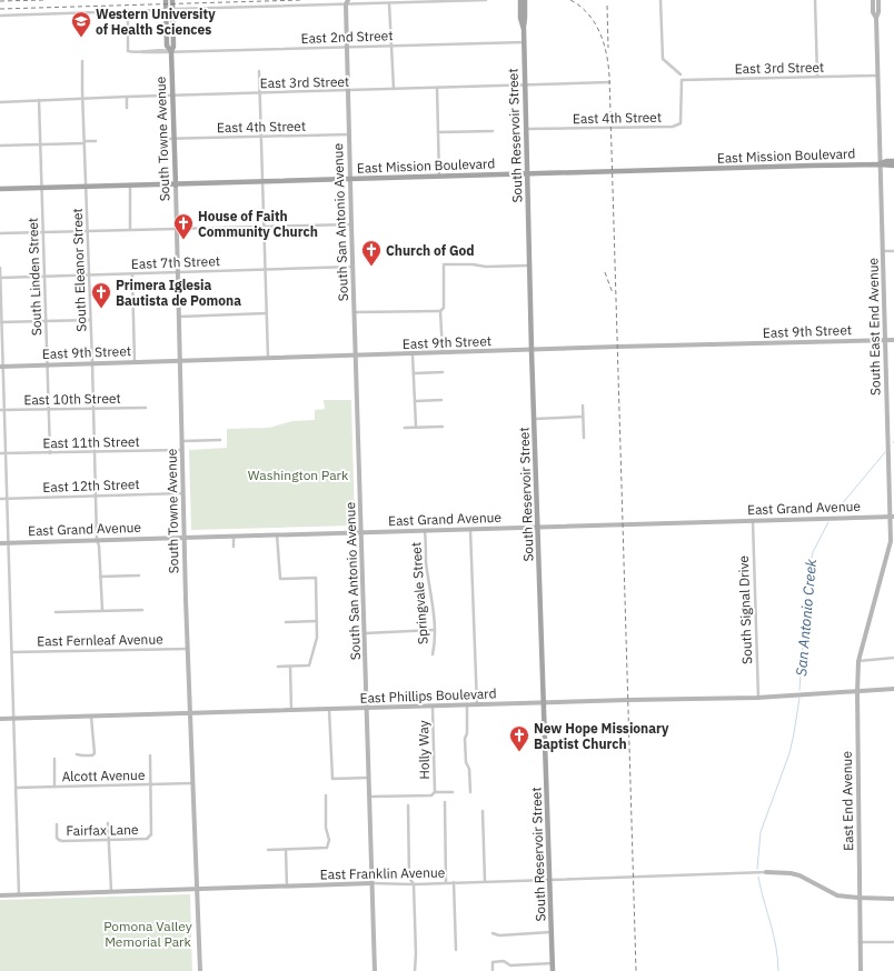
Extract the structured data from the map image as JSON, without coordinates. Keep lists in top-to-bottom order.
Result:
{
  "streets": {
    "main road": ["South Reservoir Street", "South Towne Avenue", "East Mission Boulevard"],
    "street": [
      "East 2nd Street",
      "East 3rd Street",
      "East 4th Street",
      "South San Antonio Avenue",
      "East 7th Street",
      "South Eleanor Street",
      "South Linden Street",
      "South East End Avenue",
      "East 9th Street",
      "East 10th Street",
      "East 11th Street",
      "East 12th Street",
      "East Grand Avenue",
      "Springvale Street",
      "South Signal Drive",
      "East Fernleaf Avenue",
      "East Phillips Boulevard",
      "Holly Way",
      "Alcott Avenue",
      "East End Avenue",
      "Fairfax Lane",
      "East Franklin Avenue"
    ]
  },
  "crossings": [
    ["East 2nd Street", "South Reservoir Street"],
    ["East 2nd Street", "South Towne Avenue"],
    ["East 2nd Street", "South San Antonio Avenue"],
    ["East 3rd Street", "East 4th Street"],
    ["East 3rd Street", "South Reservoir Street"],
    ["East 3rd Street", "South Towne Avenue"],
    ["East 3rd Street", "South San Antonio Avenue"],
    ["East 3rd Street", "South Eleanor Street"],
    ["East 3rd Street", "South Linden Street"],
    ["East 3rd Street", "South East End Avenue"],
    ["East 4th Street", "South Reservoir Street"],
    ["East 4th Street", "South Towne Avenue"],
    ["East 4th Street", "South San Antonio Avenue"],
    ["South Reservoir Street", "East Mission Boulevard"],
    ["South Reservoir Street", "East 9th Street"],
    ["South Reservoir Street", "East Grand Avenue"],
    ["South Reservoir Street", "East Phillips Boulevard"],
    ["South Reservoir Street", "East Franklin Avenue"],
    ["South Towne Avenue", "East Mission Boulevard"],
    ["South Towne Avenue", "East 7th Street"],
    ["South Towne Avenue", "East 9th Street"],
    ["South Towne Avenue", "East 11th Street"],
    ["South Towne Avenue", "East 12th Street"],
    ["South Towne Avenue", "East Grand Avenue"],
    ["South Towne Avenue", "East Fernleaf Avenue"],
    ["South Towne Avenue", "East Phillips Boulevard"],
    ["South Towne Avenue", "Alcott Avenue"],
    ["South Towne Avenue", "East Franklin Avenue"],
    ["East Mission Boulevard", "South San Antonio Avenue"],
    ["East Mission Boulevard", "South Eleanor Street"],
    ["East Mission Boulevard", "South Linden Street"],
    ["East Mission Boulevard", "South East End Avenue"],
    ["South San Antonio Avenue", "East 7th Street"],
    ["South San Antonio Avenue", "East 9th Street"],
    ["South San Antonio Avenue", "East Grand Avenue"],
    ["South San Antonio Avenue", "East Phillips Boulevard"],
    ["South San Antonio Avenue", "East Franklin Avenue"],
    ["East 7th Street", "South Eleanor Street"],
    ["East 7th Street", "South Linden Street"],
    ["South Eleanor Street", "East 9th Street"],
    ["South Eleanor Street", "East 10th Street"],
    ["South Eleanor Street", "East 11th Street"],
    ["South Eleanor Street", "East 12th Street"],
    ["South Eleanor Street", "East Grand Avenue"],
    ["South Linden Street", "East 9th Street"],
    ["South Linden Street", "East 10th Street"],
    ["South Linden Street", "East 11th Street"],
    ["South East End Avenue", "East 9th Street"],
    ["South East End Avenue", "East Grand Avenue"],
    ["South East End Avenue", "East End Avenue"],
    ["East Grand Avenue", "Springvale Street"],
    ["East Grand Avenue", "South Signal Drive"],
    ["South Signal Drive", "East Phillips Boulevard"],
    ["East Phillips Boulevard", "Holly Way"],
    ["East Phillips Boulevard", "East End Avenue"],
    ["Alcott Avenue", "Fairfax Lane"]
  ],
  "water": ["San Antonio Creek"],
  "parks": ["Washington Park", "Pomona Valley Memorial Park"],
  "places": {
    "school or university": ["Western University of Health Sciences"],
    "church": [
      "House of Faith Community Church",
      "Church of God",
      "Primera Iglesia Bautista de Pomona",
      "New Hope Missionary Baptist Church"
    ]
  }
}
